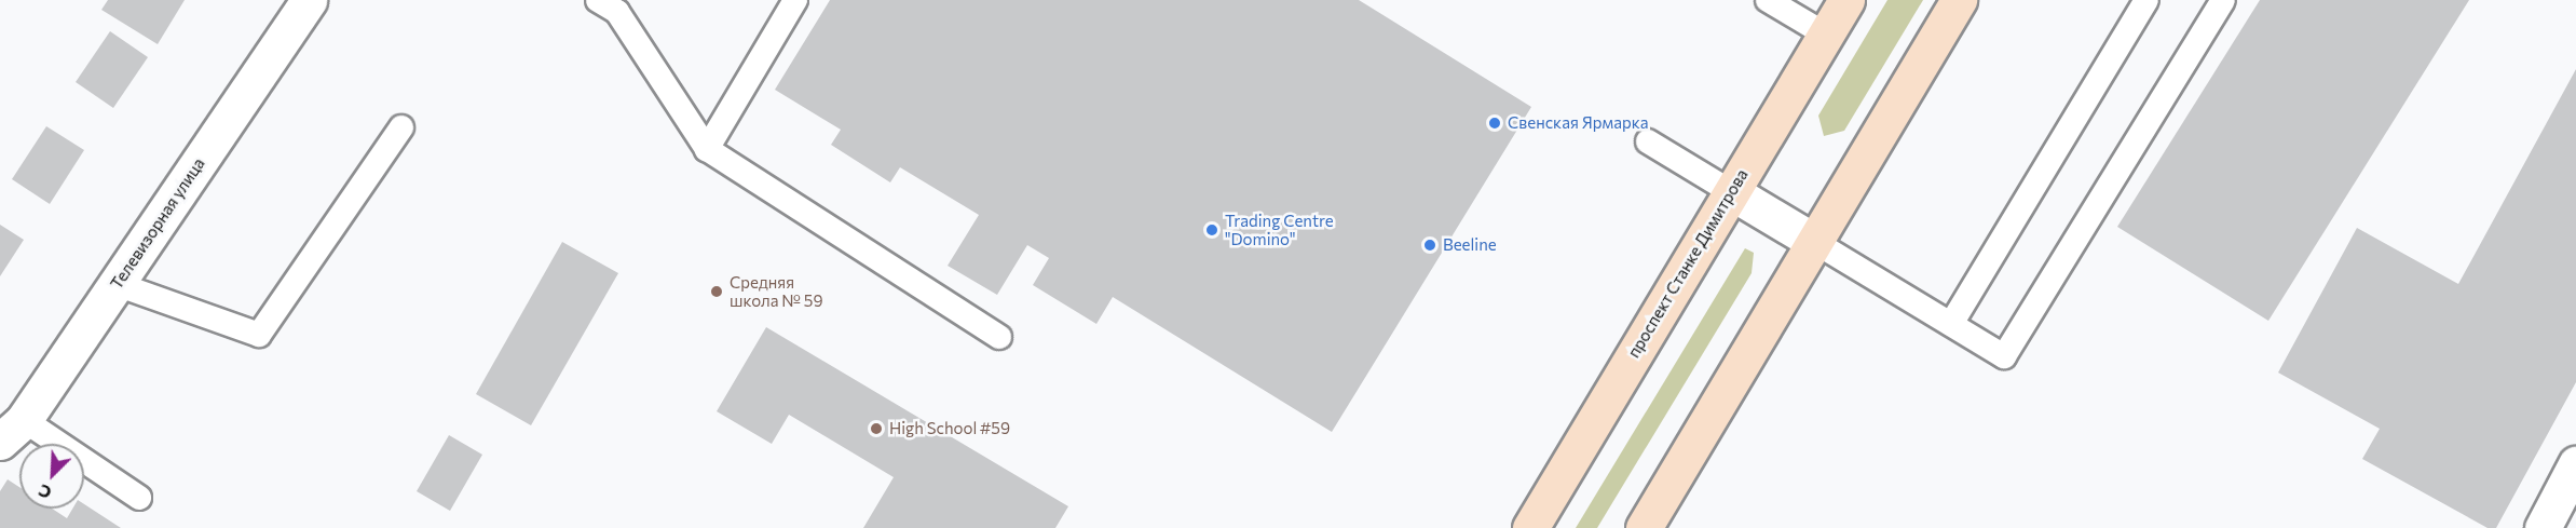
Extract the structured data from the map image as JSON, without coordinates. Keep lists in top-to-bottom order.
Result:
{
  "streets": {
    "main road": ["проспект Станке Димитрова"],
    "street": ["Телевизорная улица"]
  },
  "places": [
    "Свенская Ярмарка",
    "Trading Centre \"Domino\"",
    "Beeline",
    "Средняя школа № 59",
    "High School #59"
  ],
  "north": "bottom left"
}
